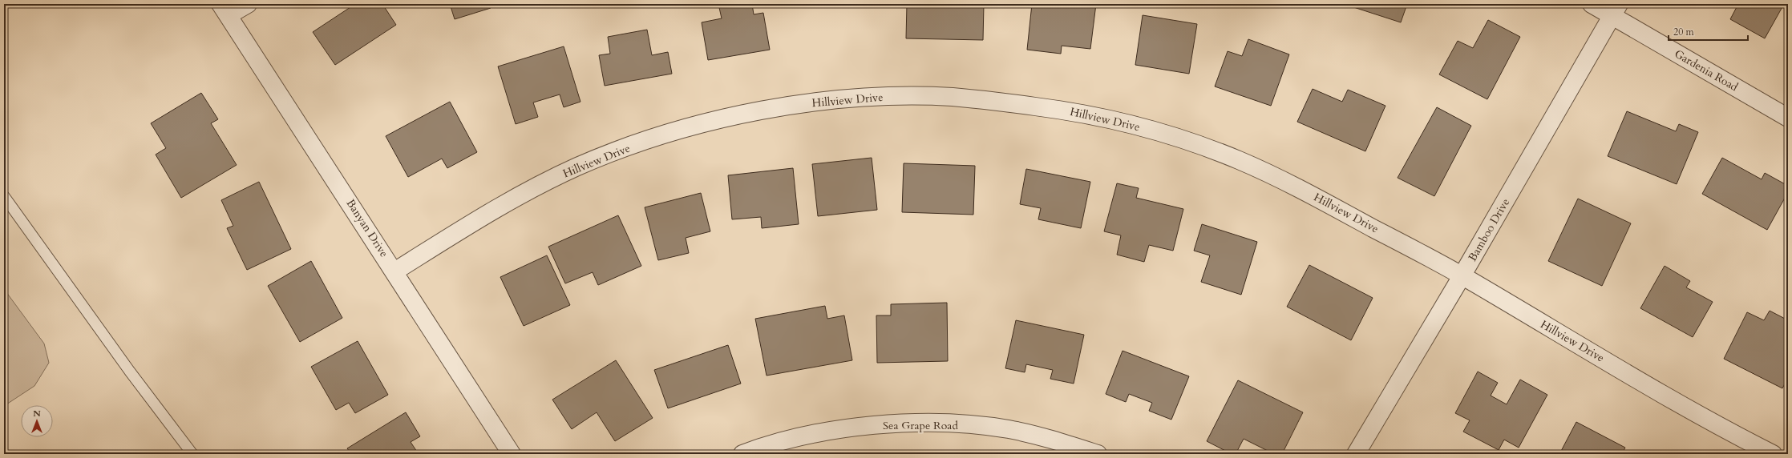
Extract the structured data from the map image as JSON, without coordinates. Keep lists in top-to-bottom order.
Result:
{
  "streets": {
    "street": [
      "Gardenia Road",
      "Hillview Drive",
      "Banyan Drive",
      "Bamboo Drive",
      "Sea Grape Road"
    ]
  },
  "crossings": [
    ["Gardenia Road", "Bamboo Drive"],
    ["Hillview Drive", "Banyan Drive"],
    ["Hillview Drive", "Bamboo Drive"]
  ],
  "scale_bar": "20 m",
  "north": "top"
}
